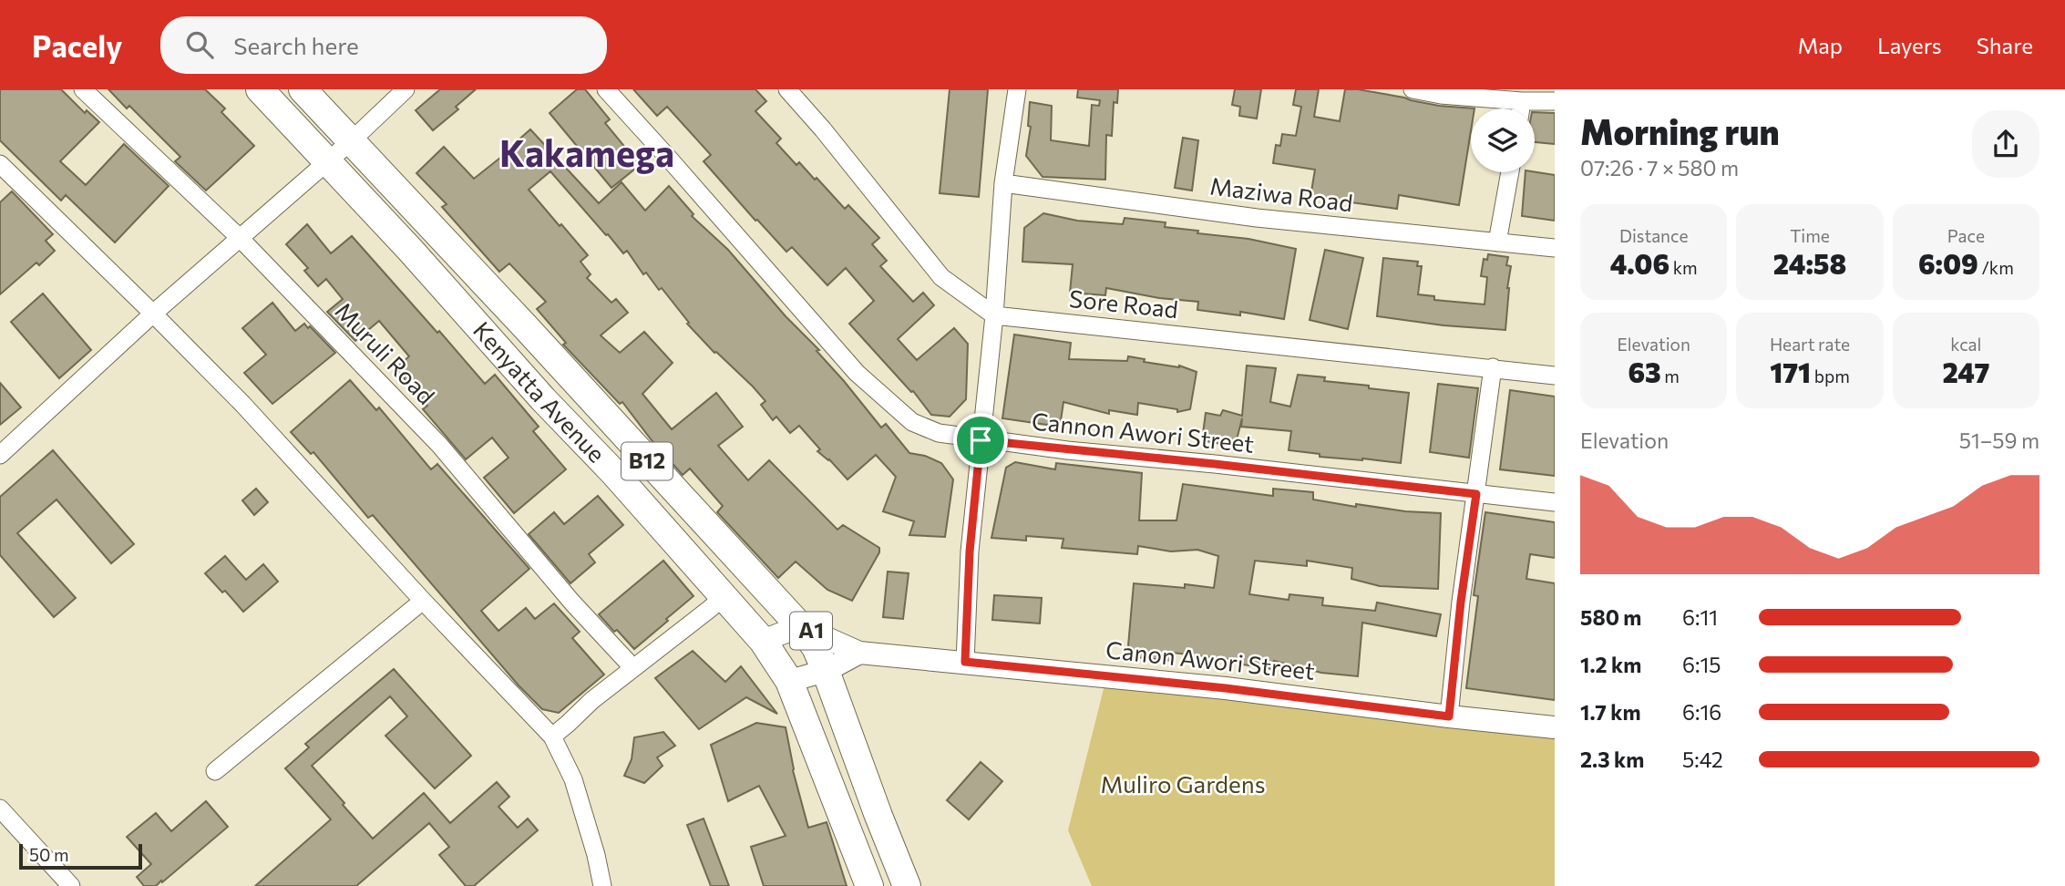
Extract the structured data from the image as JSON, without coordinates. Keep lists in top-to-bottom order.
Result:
{
  "streets": {
    "highway": ["Kenyatta Avenue", "B12"],
    "main road": ["A1", "Canon Awori Street"],
    "street": [
      "Maziwa Road",
      "Sore Road",
      "Muruli Road",
      "Cannon Awori Street"
    ]
  },
  "crossings": [
    ["Kenyatta Avenue", "A1"],
    ["Kenyatta Avenue", "Canon Awori Street"],
    ["A1", "Canon Awori Street"]
  ],
  "districts": ["Kakamega"],
  "parks": ["Muliro Gardens"],
  "scale_bar": "50 m",
  "page": {
    "header": "Pacely",
    "search": "Search here",
    "nav": ["Map", "Layers", "Share"],
    "heading": ["Morning run", "07:26 · 7 × 580 m"],
    "stats": [
      ["Distance", "4.06 km"],
      ["Time", "24:58"],
      ["Pace", "6:09 /km"],
      ["Elevation", "63 m"],
      ["Heart rate", "171 bpm"],
      ["kcal", "247"]
    ],
    "chart": ["Elevation", "51–59 m"],
    "list": [
      {
        "name": "580 m",
        "note": "6:11"
      },
      {
        "name": "1.2 km",
        "note": "6:15"
      },
      {
        "name": "1.7 km",
        "note": "6:16"
      },
      {
        "name": "2.3 km",
        "note": "5:42"
      }
    ],
    "scale": "50 m"
  }
}
